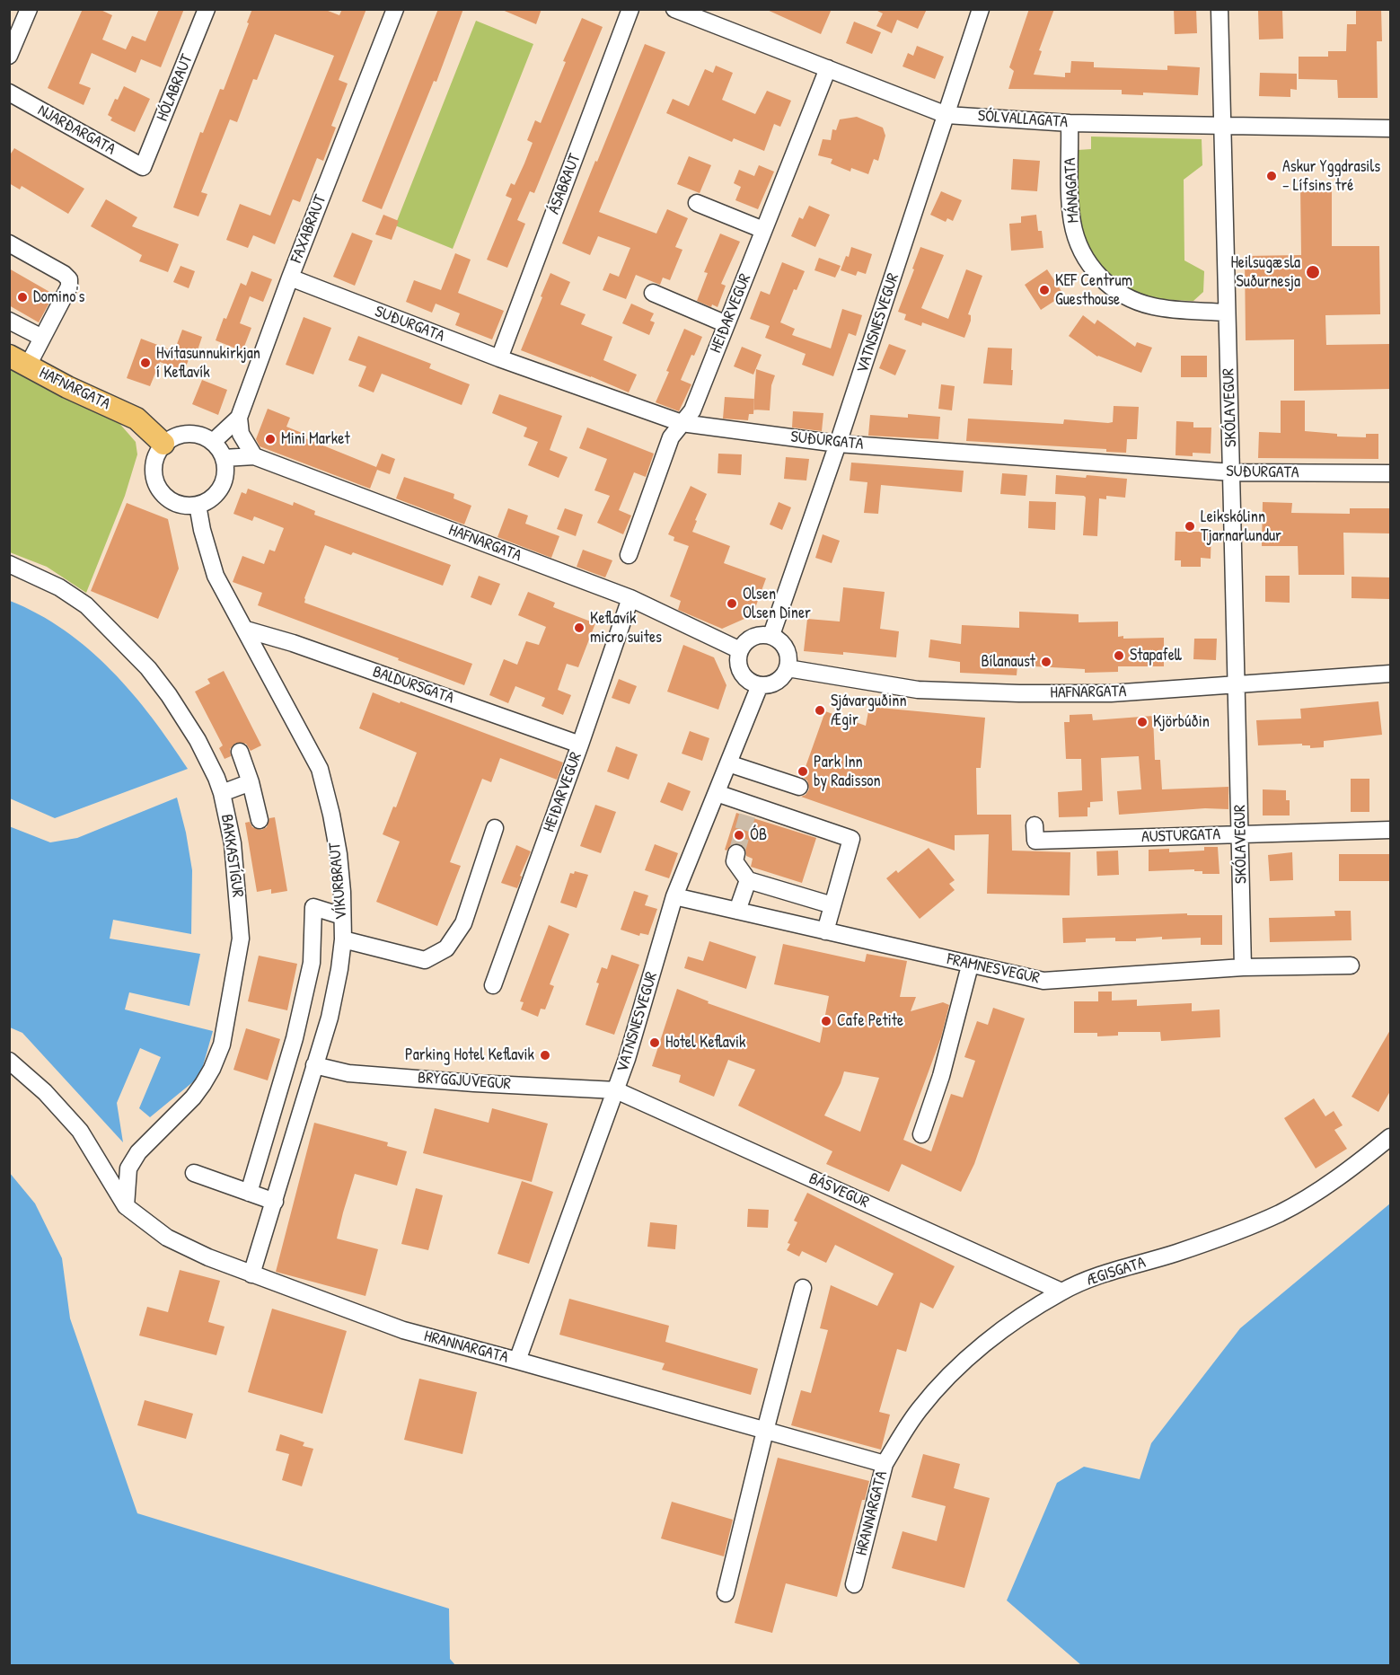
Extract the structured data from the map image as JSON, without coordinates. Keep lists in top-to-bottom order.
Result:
{
  "streets": {
    "main road": ["HAFNARGATA"],
    "street": [
      "HÓLABRAUT",
      "SÓLVALLAGATA",
      "NJARÐARGATA",
      "ÁSABRAUT",
      "MÁNAGATA",
      "FAXABRAUT",
      "HEIÐARVEGUR",
      "VATNSNESVEGUR",
      "SUÐURGATA",
      "SKÓLAVEGUR",
      "BALDURSGATA",
      "AUSTURGATA",
      "BAKKASTÍGUR",
      "VÍKURBRAUT",
      "FRAMNESVEGUR",
      "BRYGGJUVEGUR",
      "BÁSVEGUR",
      "ÆGISGATA",
      "HRANNARGATA"
    ]
  },
  "crossings": [
    ["HÓLABRAUT", "NJARÐARGATA"],
    ["SÓLVALLAGATA", "MÁNAGATA"],
    ["SÓLVALLAGATA", "HEIÐARVEGUR"],
    ["SÓLVALLAGATA", "VATNSNESVEGUR"],
    ["SÓLVALLAGATA", "SKÓLAVEGUR"],
    ["ÁSABRAUT", "SUÐURGATA"],
    ["MÁNAGATA", "SKÓLAVEGUR"],
    ["FAXABRAUT", "SUÐURGATA"],
    ["FAXABRAUT", "HAFNARGATA"],
    ["FAXABRAUT", "VÍKURBRAUT"],
    ["HEIÐARVEGUR", "SUÐURGATA"],
    ["HEIÐARVEGUR", "HAFNARGATA"],
    ["HEIÐARVEGUR", "BALDURSGATA"],
    ["VATNSNESVEGUR", "SUÐURGATA"],
    ["VATNSNESVEGUR", "HAFNARGATA"],
    ["VATNSNESVEGUR", "FRAMNESVEGUR"],
    ["VATNSNESVEGUR", "BRYGGJUVEGUR"],
    ["VATNSNESVEGUR", "BÁSVEGUR"],
    ["VATNSNESVEGUR", "HRANNARGATA"],
    ["SUÐURGATA", "SKÓLAVEGUR"],
    ["HAFNARGATA", "SKÓLAVEGUR"],
    ["HAFNARGATA", "VÍKURBRAUT"],
    ["SKÓLAVEGUR", "AUSTURGATA"],
    ["SKÓLAVEGUR", "FRAMNESVEGUR"],
    ["BALDURSGATA", "VÍKURBRAUT"],
    ["BAKKASTÍGUR", "HRANNARGATA"],
    ["VÍKURBRAUT", "BRYGGJUVEGUR"],
    ["VÍKURBRAUT", "HRANNARGATA"],
    ["BRYGGJUVEGUR", "BÁSVEGUR"],
    ["BÁSVEGUR", "ÆGISGATA"],
    ["ÆGISGATA", "HRANNARGATA"]
  ],
  "places": [
    "Askur Yggdrasils – Lífsins tré",
    "Heilsugæsla Suðurnesja",
    "KEF Centrum Guesthouse",
    "Domino's",
    "Hvítasunnukirkjan í Keflavík",
    "Mini Market",
    "Leikskólinn Tjarnarlundur",
    "Olsen Olsen Diner",
    "Keflavík micro suites",
    "Stapafell",
    "Bílanaust",
    "Sjávarguðinn Ægir",
    "Kjörbúðin",
    "Park Inn by Radisson",
    "ÓB",
    "Cafe Petite",
    "Hotel Keflavik",
    "Parking Hotel Keflavik"
  ]
}
